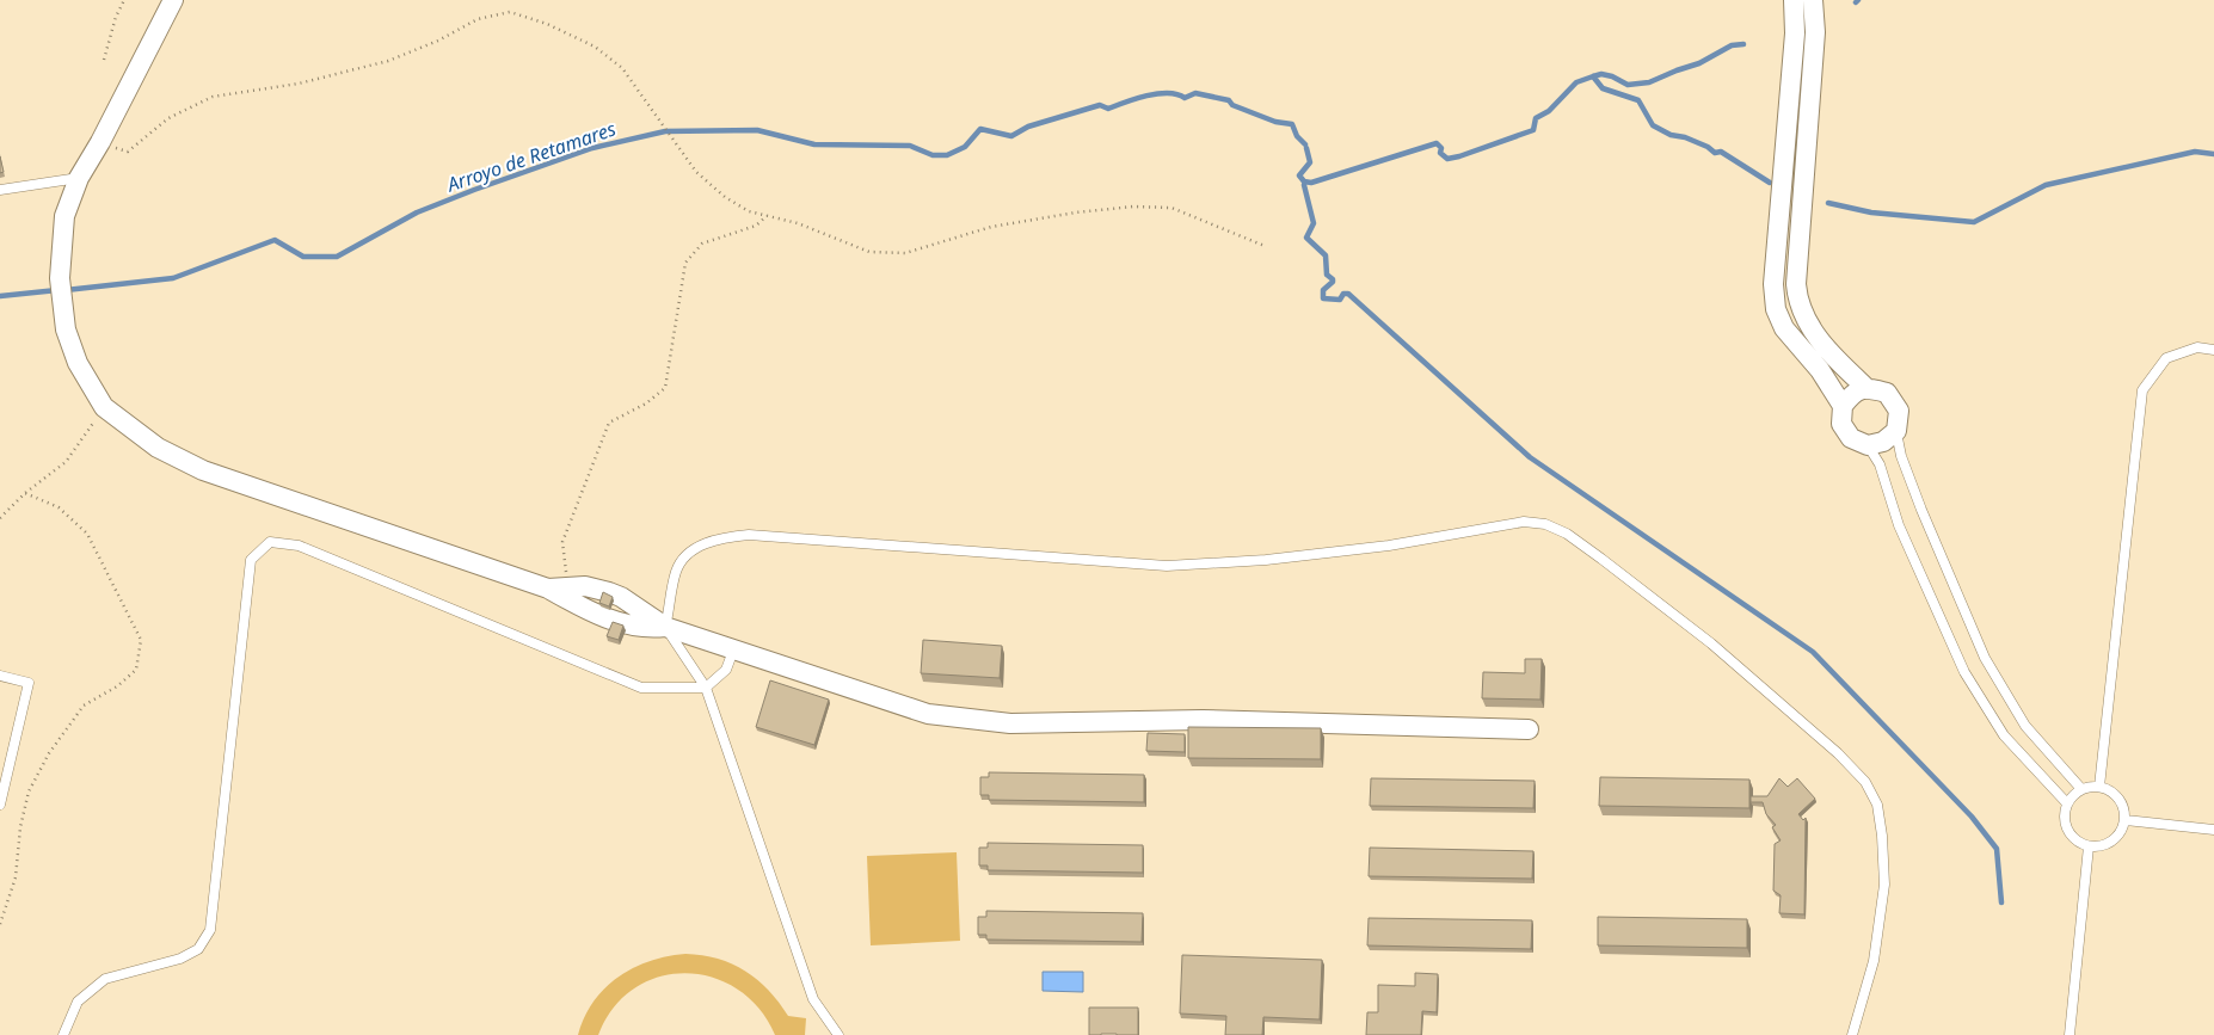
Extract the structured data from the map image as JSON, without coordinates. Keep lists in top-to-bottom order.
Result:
{
  "water": ["Arroyo de Retamares"]
}
